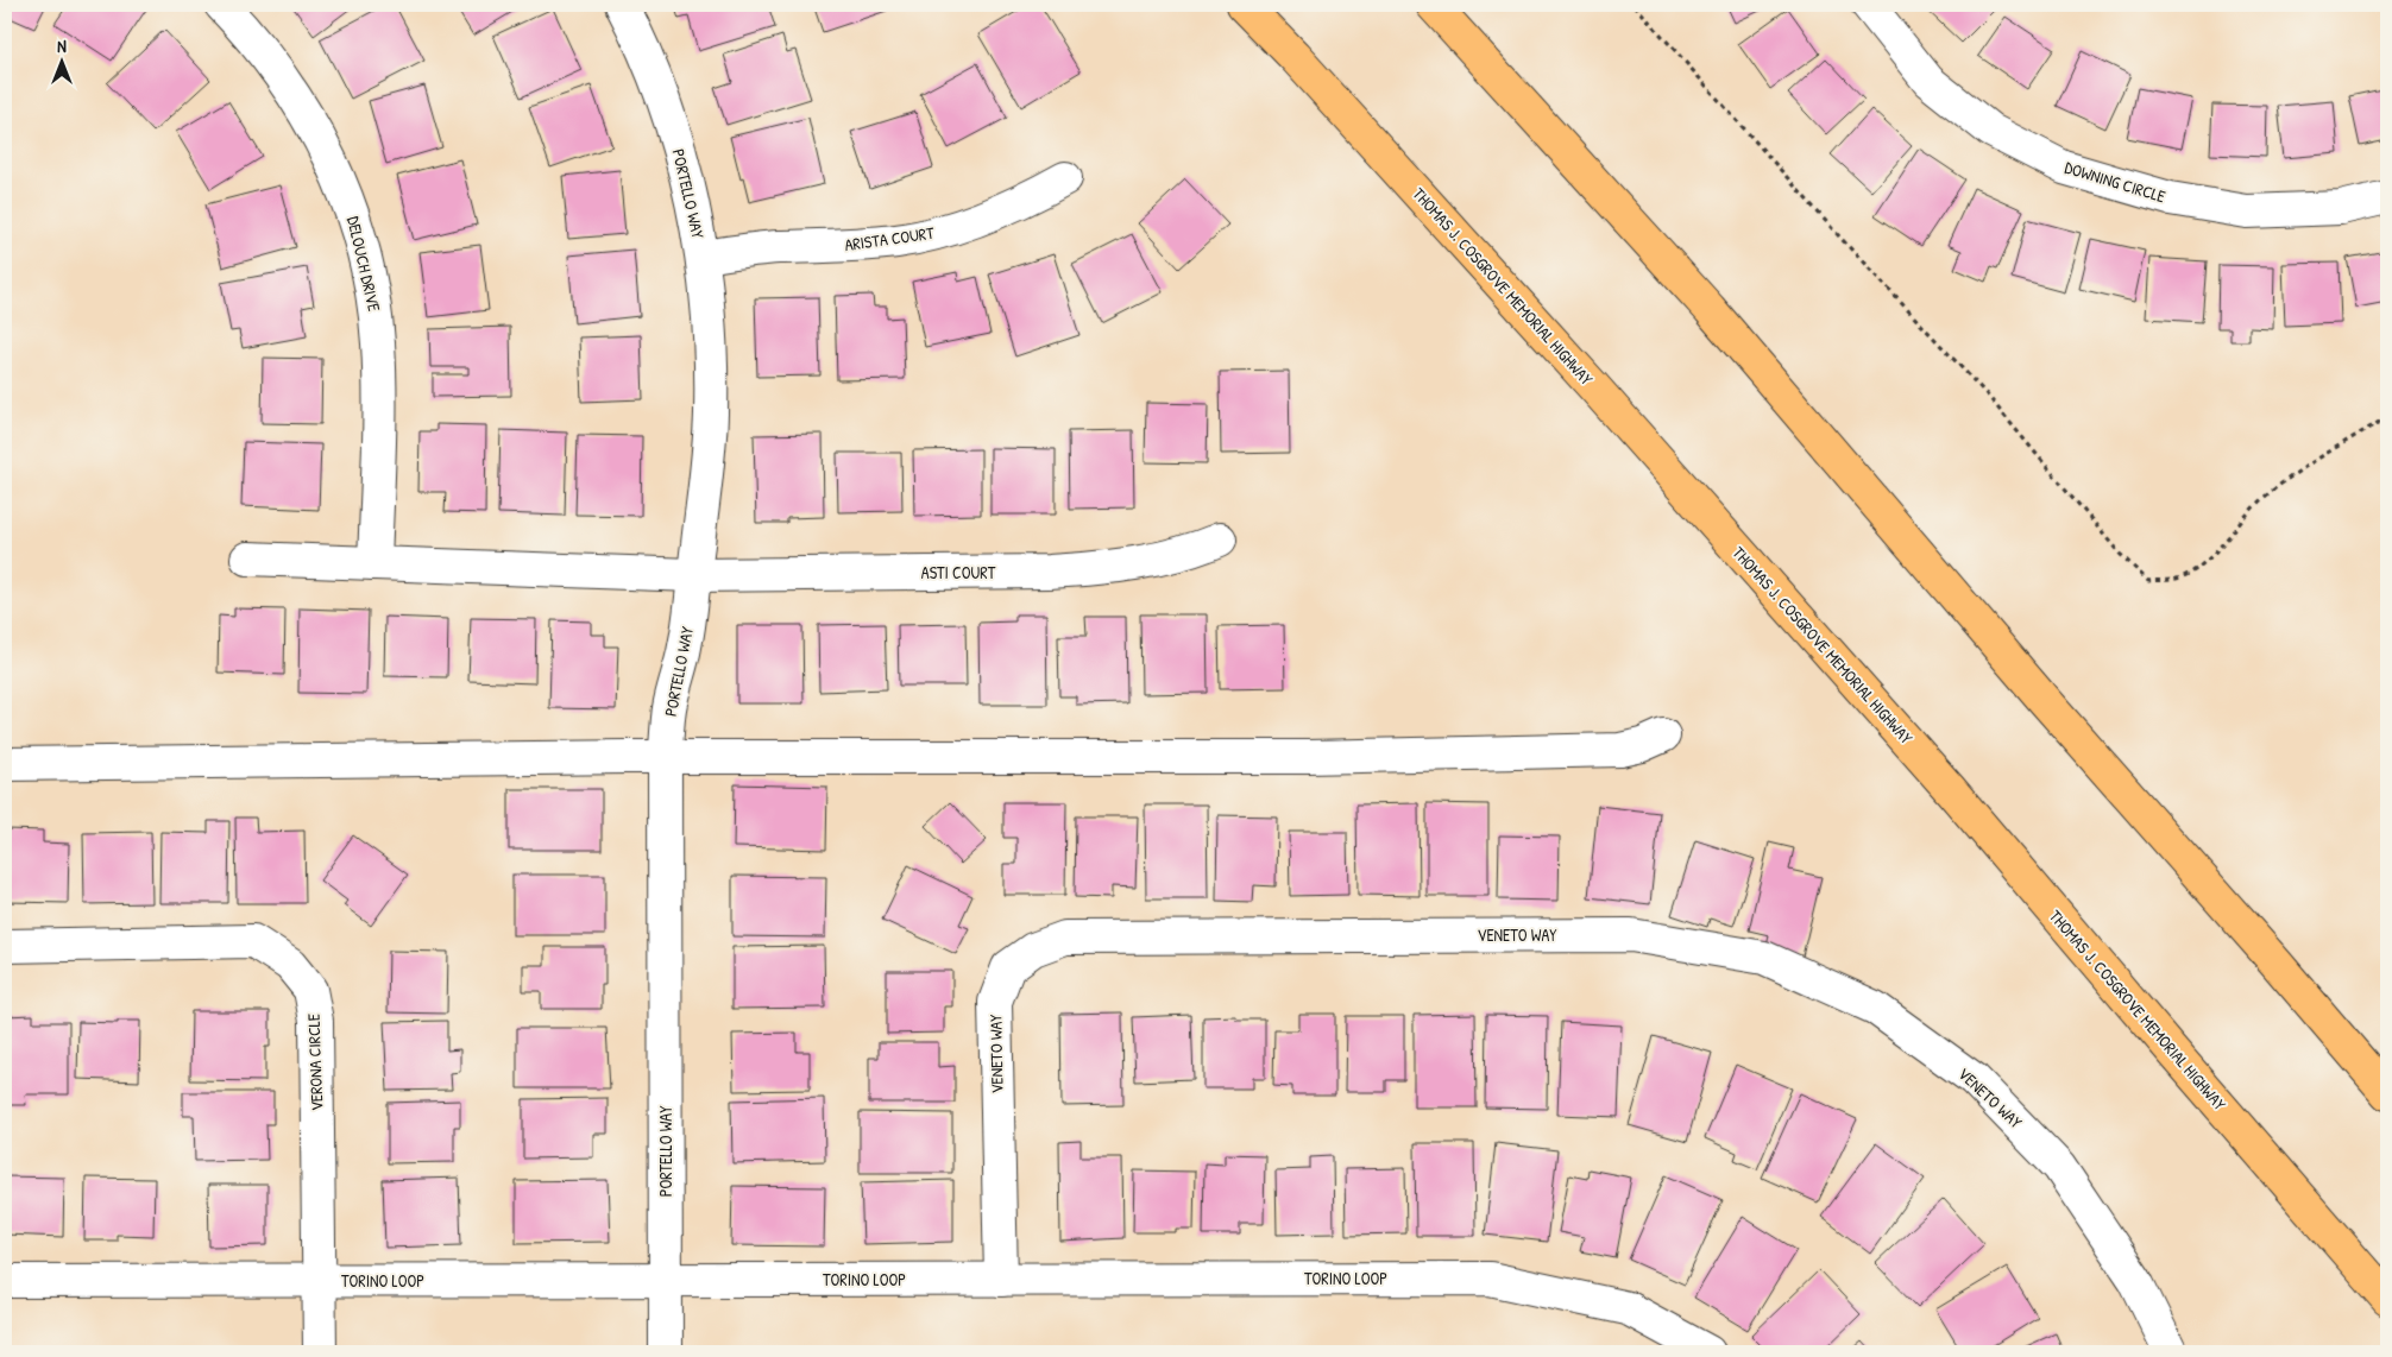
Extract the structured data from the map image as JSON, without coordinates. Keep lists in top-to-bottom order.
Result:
{
  "streets": {
    "highway": ["THOMAS J. COSGROVE MEMORIAL HIGHWAY"],
    "street": [
      "DOWNING CIRCLE",
      "PORTELLO WAY",
      "ARISTA COURT",
      "DELOUCH DRIVE",
      "ASTI COURT",
      "VENETO WAY",
      "VERONA CIRCLE",
      "TORINO LOOP"
    ]
  },
  "crossings": [
    ["PORTELLO WAY", "ARISTA COURT"],
    ["PORTELLO WAY", "ASTI COURT"],
    ["PORTELLO WAY", "TORINO LOOP"],
    ["VENETO WAY", "TORINO LOOP"],
    ["VERONA CIRCLE", "TORINO LOOP"]
  ],
  "north": "top"
}
